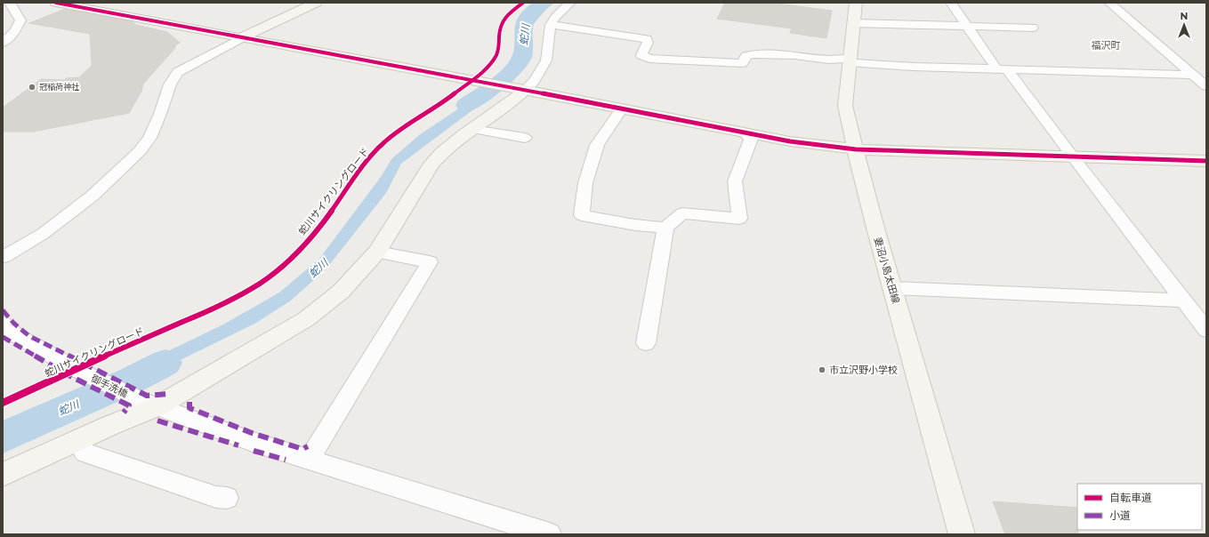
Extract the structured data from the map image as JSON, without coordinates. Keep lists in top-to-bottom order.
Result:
{
  "streets": {
    "street": ["妻沼小島太田線", "御手洗橋"],
    "cycle path": ["蛇川サイクリングロード"]
  },
  "districts": ["福沢町"],
  "water": ["蛇川"],
  "places": ["冠稲荷神社", "市立沢野小学校"],
  "legend": ["自転車道", "小道"],
  "north": "top"
}
